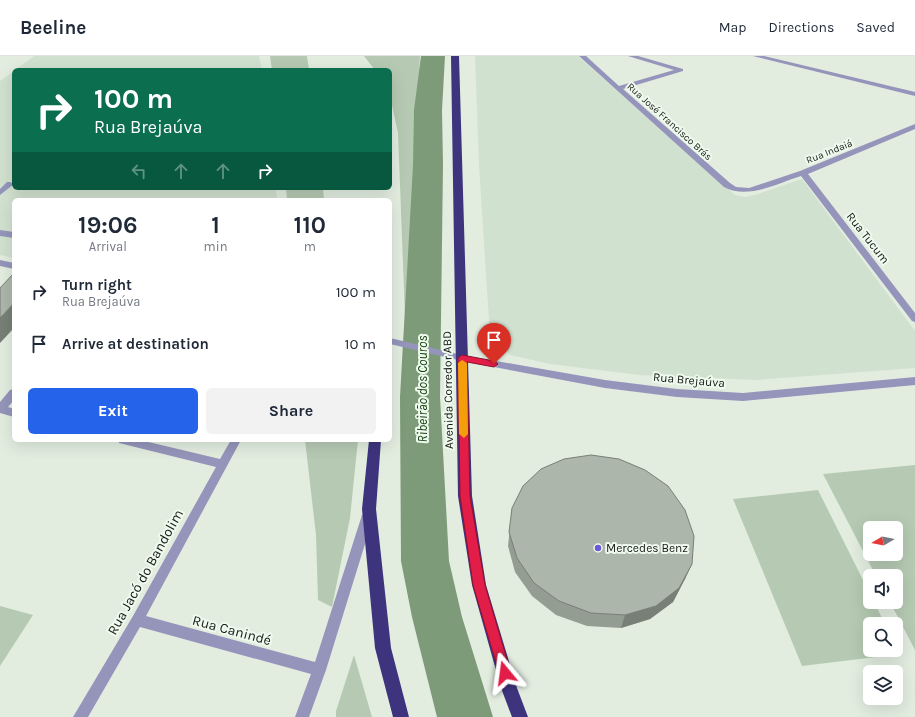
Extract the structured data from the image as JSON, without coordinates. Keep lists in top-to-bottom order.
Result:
{
  "streets": {
    "highway": ["Avenida Corredor ABD"],
    "street": [
      "Rua José Francisco Brás",
      "Rua Indaiá",
      "Rua Tucum",
      "Rua Brejaúva",
      "Rua Jacó do Bandolim",
      "Rua Canindé"
    ]
  },
  "crossings": [
    ["Rua José Francisco Brás", "Rua Indaiá"],
    ["Rua Indaiá", "Rua Tucum"],
    ["Rua Brejaúva", "Avenida Corredor ABD"],
    ["Rua Jacó do Bandolim", "Rua Canindé"]
  ],
  "water": ["Ribeirão dos Couros"],
  "places": ["Mercedes Benz"],
  "north": "left",
  "page": {
    "header": "Beeline",
    "nav": ["Map", "Directions", "Saved"],
    "turn": ["100 m", "Rua Brejaúva"],
    "eta": [
      "19:06",
      "Arrival",
      "1",
      "min",
      "110",
      "m"
    ],
    "list": [
      {
        "name": "Turn right",
        "note": "Rua Brejaúva",
        "value": "100 m"
      },
      {
        "name": "Arrive at destination",
        "value": "10 m"
      }
    ],
    "buttons": ["Exit", "Share"]
  }
}
